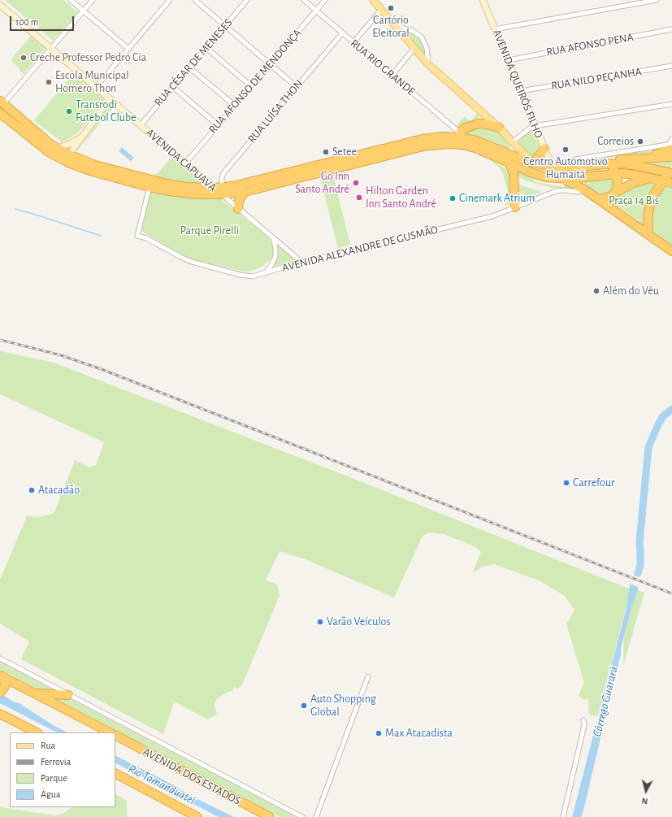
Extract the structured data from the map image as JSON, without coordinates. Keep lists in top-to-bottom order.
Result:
{
  "streets": {
    "highway": ["AVENIDA DOS ESTADOS"],
    "street": [
      "RUA AFONSO PENA",
      "RUA CÉSAR DE MENESES",
      "RUA RIO GRANDE",
      "RUA NILO PEÇANHA",
      "RUA AFONSO DE MENDONÇA",
      "AVENIDA QUEIRÓS FILHO",
      "RUA LUÍSA THON",
      "AVENIDA CAPUAVA",
      "AVENIDA ALEXANDRE DE GUSMÃO"
    ]
  },
  "crossings": [
    ["RUA AFONSO PENA", "AVENIDA QUEIRÓS FILHO"],
    ["RUA CÉSAR DE MENESES", "AVENIDA CAPUAVA"],
    ["RUA RIO GRANDE", "RUA AFONSO DE MENDONÇA"],
    ["RUA RIO GRANDE", "RUA LUÍSA THON"],
    ["RUA NILO PEÇANHA", "AVENIDA QUEIRÓS FILHO"],
    ["RUA AFONSO DE MENDONÇA", "AVENIDA CAPUAVA"],
    ["RUA LUÍSA THON", "AVENIDA CAPUAVA"],
    ["AVENIDA CAPUAVA", "AVENIDA ALEXANDRE DE GUSMÃO"]
  ],
  "water": ["Córrego Guarará", "Rio Tamanduateí"],
  "parks": ["Praça 14 Bis", "Parque Pirelli"],
  "places": [
    "Cartório Eleitoral",
    "Creche Professor Pedro Cia",
    "Escola Municipal Homero Thon",
    "Transrodi Futebol Clube",
    "Correios",
    "Centro Automotivo Humaitá",
    "Setee",
    "Go Inn Santo André",
    "Hilton Garden Inn Santo André",
    "Cinemark Atrium",
    "Além do Véu",
    "Carrefour",
    "Atacadão",
    "Varão Veículos",
    "Auto Shopping Global",
    "Max Atacadista"
  ],
  "legend": [
    "Rua",
    "Ferrovia",
    "Parque",
    "Água"
  ],
  "scale_bar": "100 m",
  "north": "bottom"
}
